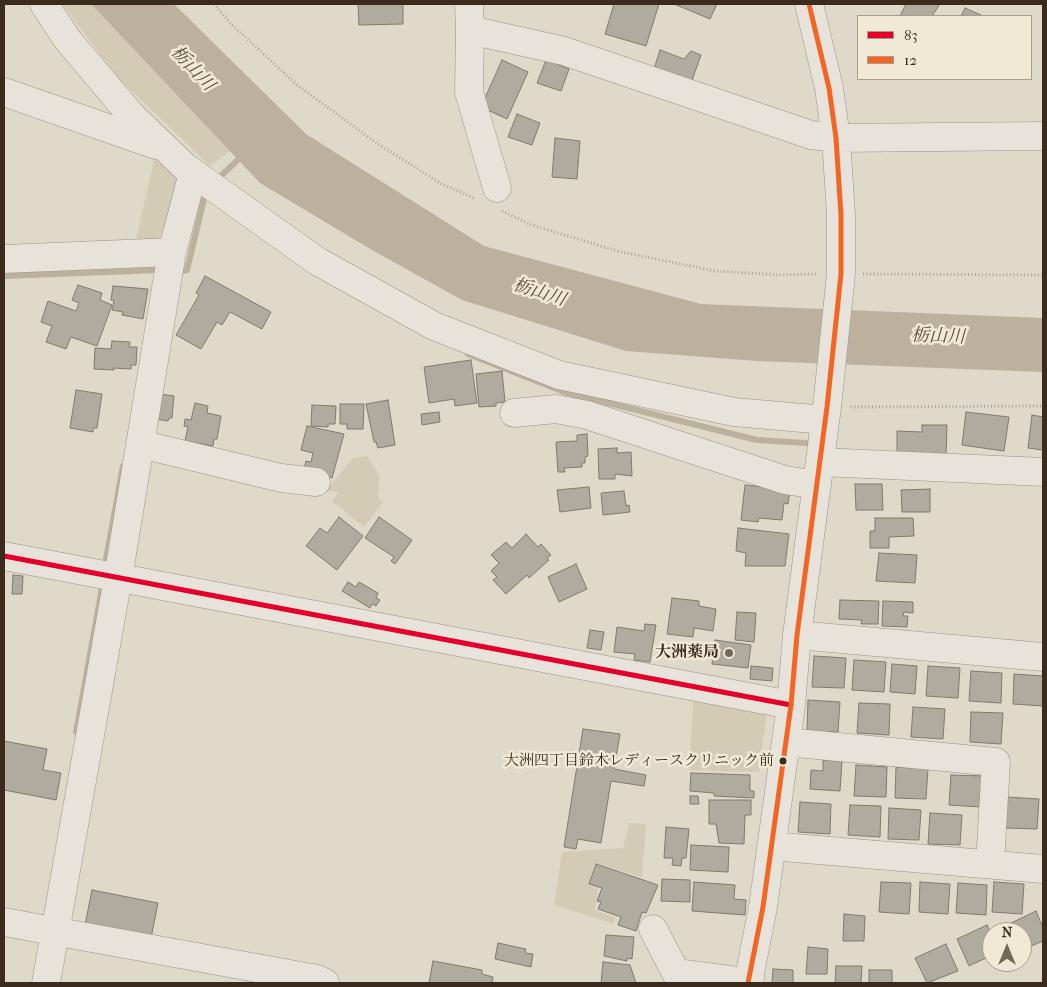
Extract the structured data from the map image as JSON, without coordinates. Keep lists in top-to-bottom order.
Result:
{
  "water": ["栃山川"],
  "places": ["大洲薬局", "大洲四丁目鈴木レディースクリニック前"],
  "lines": ["transit line 12", "transit line 83"],
  "legend": ["83", "12"],
  "north": "top"
}
